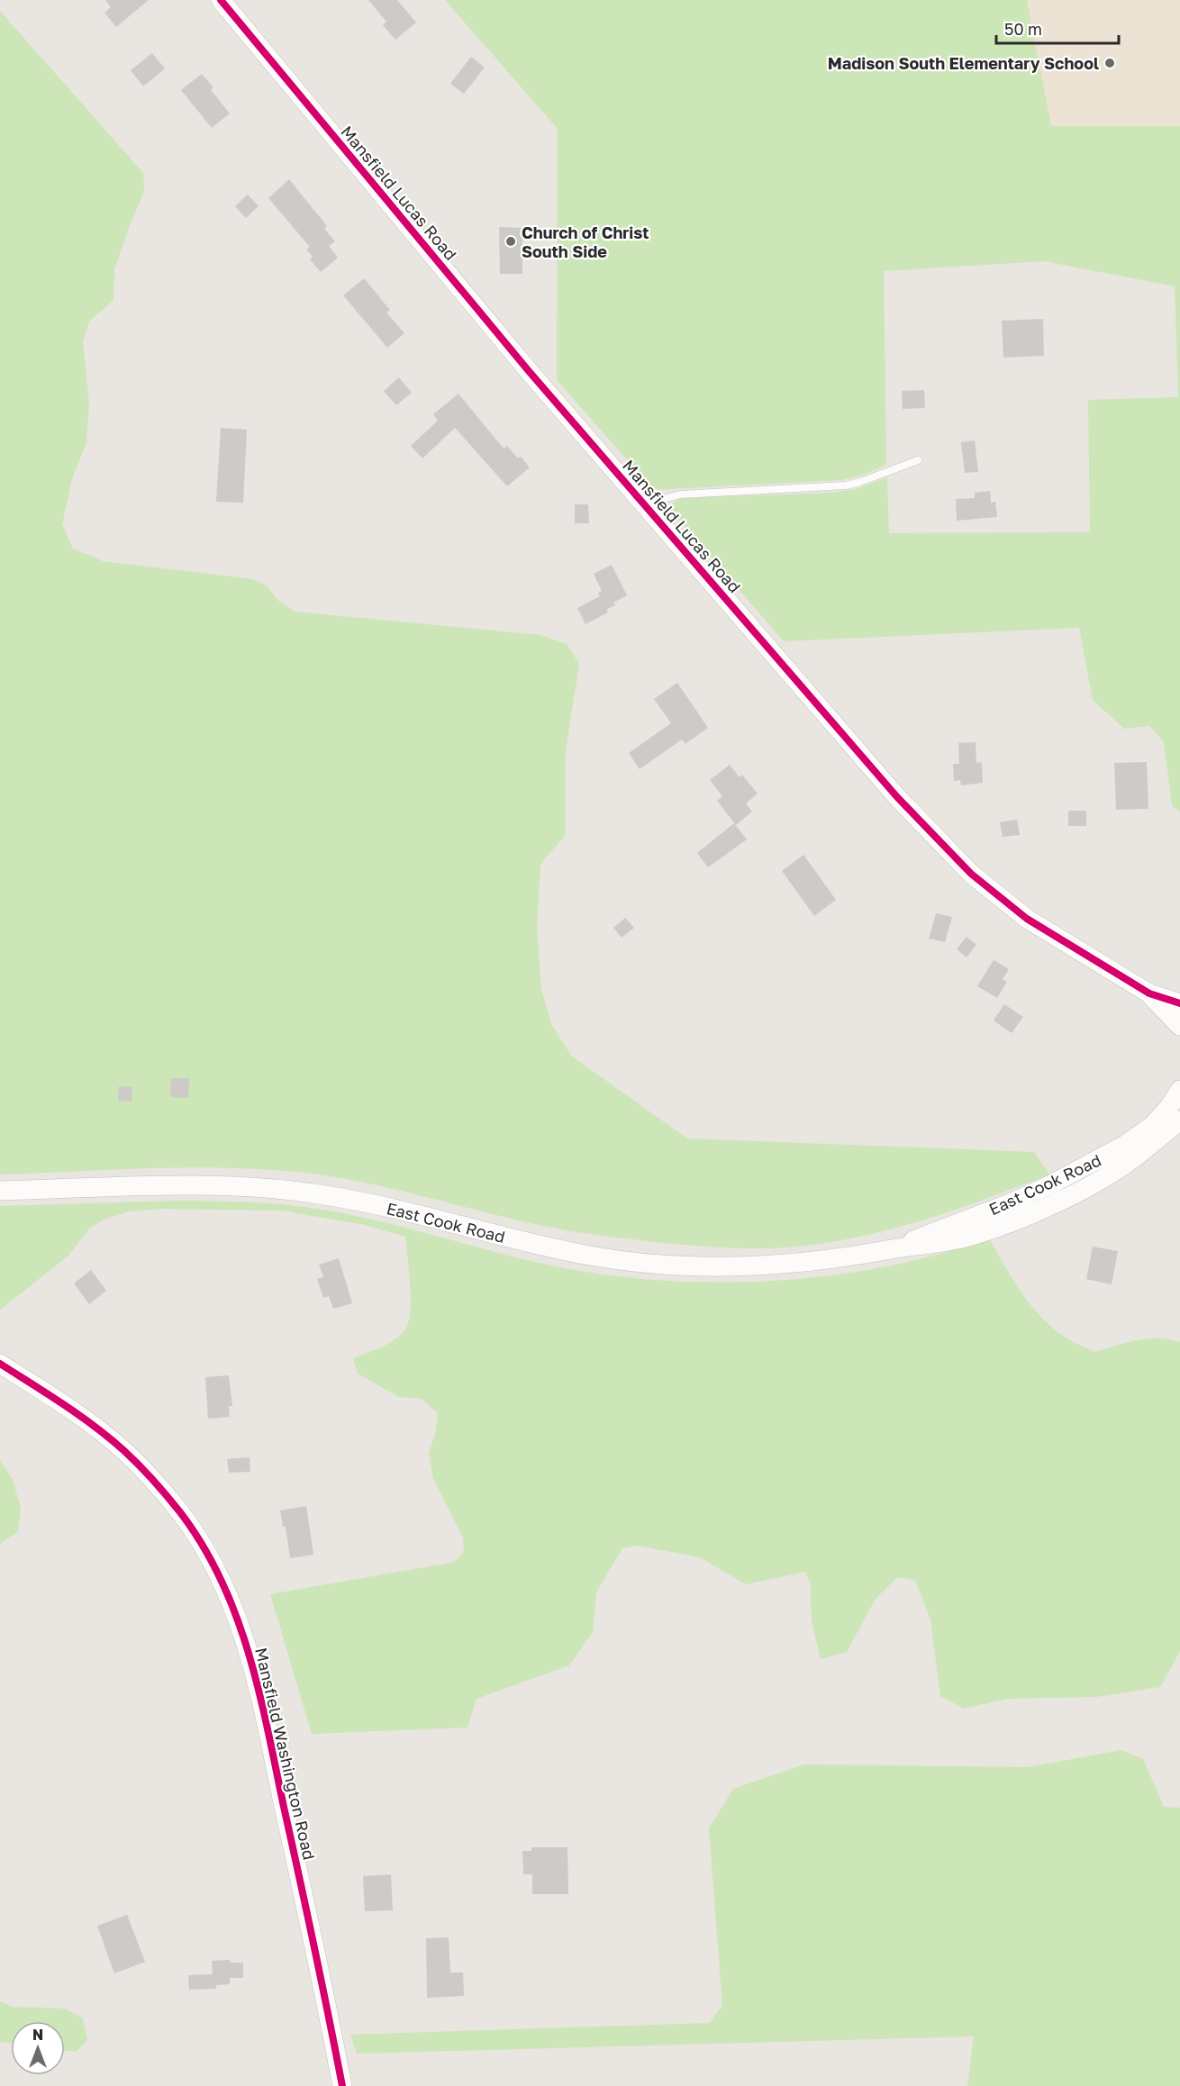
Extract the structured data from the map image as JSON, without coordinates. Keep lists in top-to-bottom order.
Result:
{
  "streets": {
    "street": ["Mansfield Lucas Road", "East Cook Road", "Mansfield Washington Road"]
  },
  "places": ["Madison South Elementary School", "Church of Christ South Side"],
  "scale_bar": "50 m",
  "north": "top"
}
